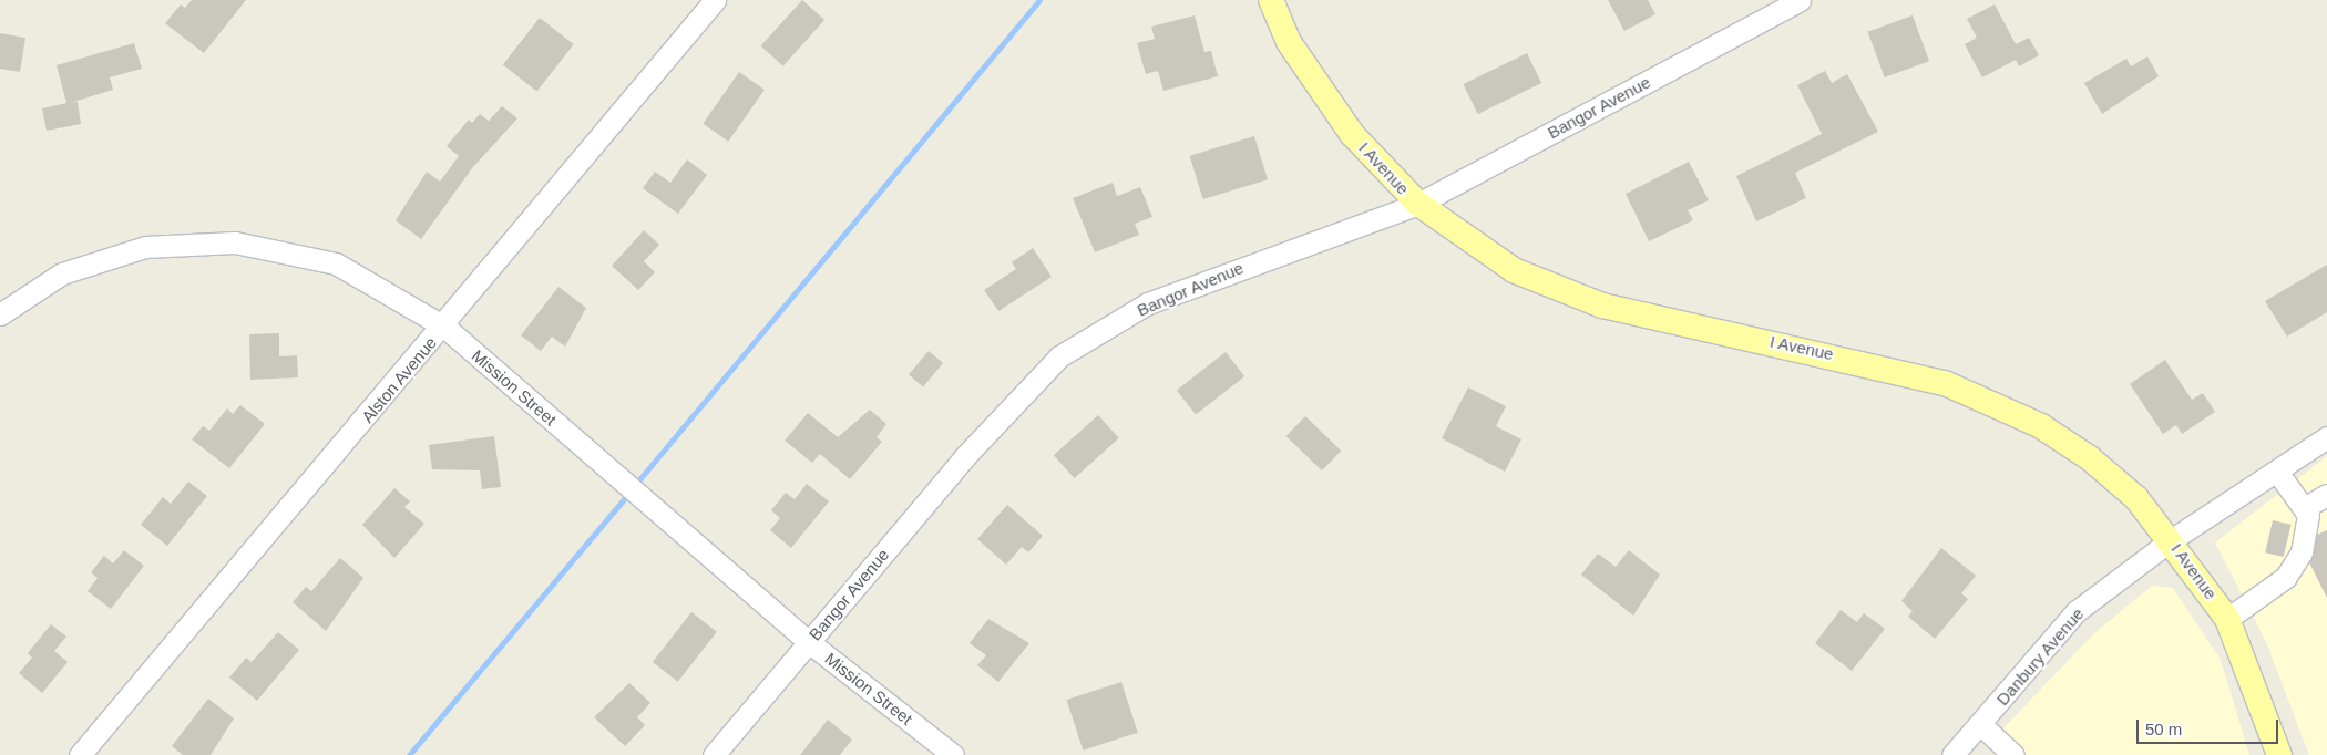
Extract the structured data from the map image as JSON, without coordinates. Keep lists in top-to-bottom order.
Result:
{
  "streets": {
    "main road": ["I Avenue"],
    "street": [
      "Bangor Avenue",
      "Alston Avenue",
      "Mission Street",
      "Danbury Avenue"
    ]
  },
  "crossings": [
    ["Bangor Avenue", "I Avenue"],
    ["Bangor Avenue", "Mission Street"],
    ["I Avenue", "Danbury Avenue"],
    ["Alston Avenue", "Mission Street"]
  ],
  "scale_bar": "50 m"
}
